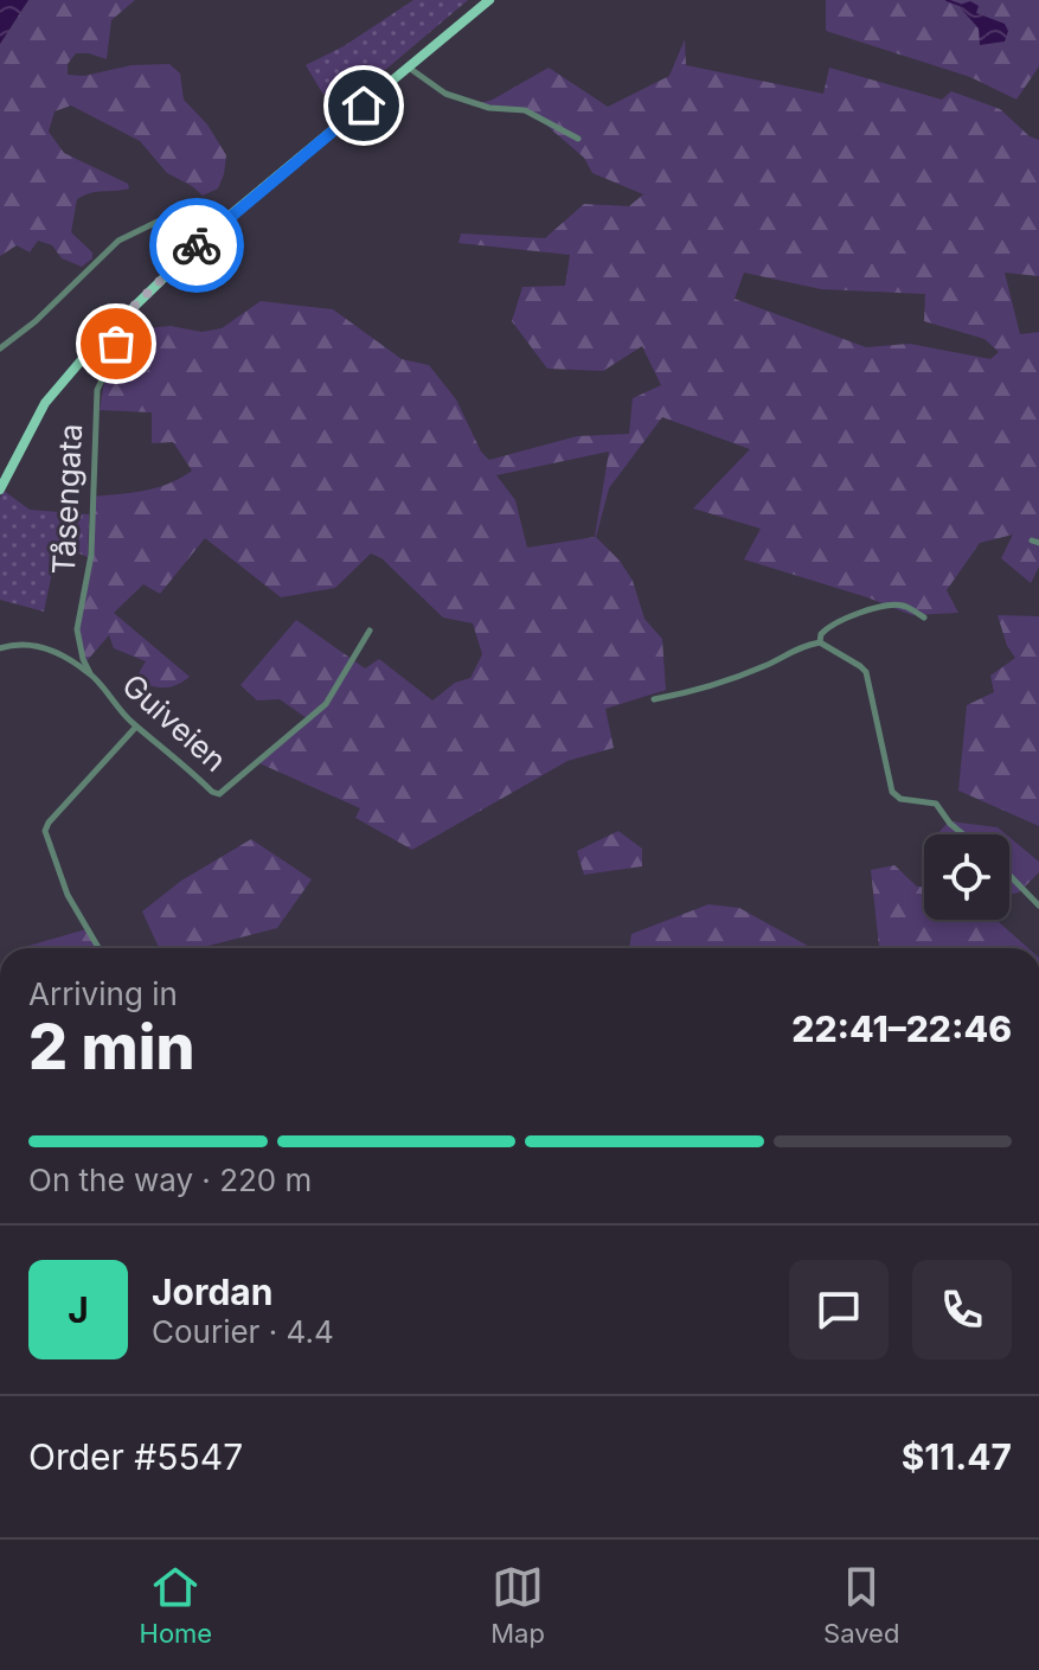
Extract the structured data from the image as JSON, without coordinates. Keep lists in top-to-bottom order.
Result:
{
  "streets": {
    "street": ["Tåsengata", "Guiveien"]
  },
  "crossings": [
    ["Tåsengata", "Guiveien"]
  ],
  "page": {
    "heading": ["2 min", "Arriving in", "22:41–22:46"],
    "panel": [
      "Jordan",
      "Courier · 4.4",
      "Order #5547",
      "$11.47"
    ],
    "bar": "On the way · 220 m",
    "round": "J",
    "tabs": ["Home", "Map", "Saved"]
  }
}
